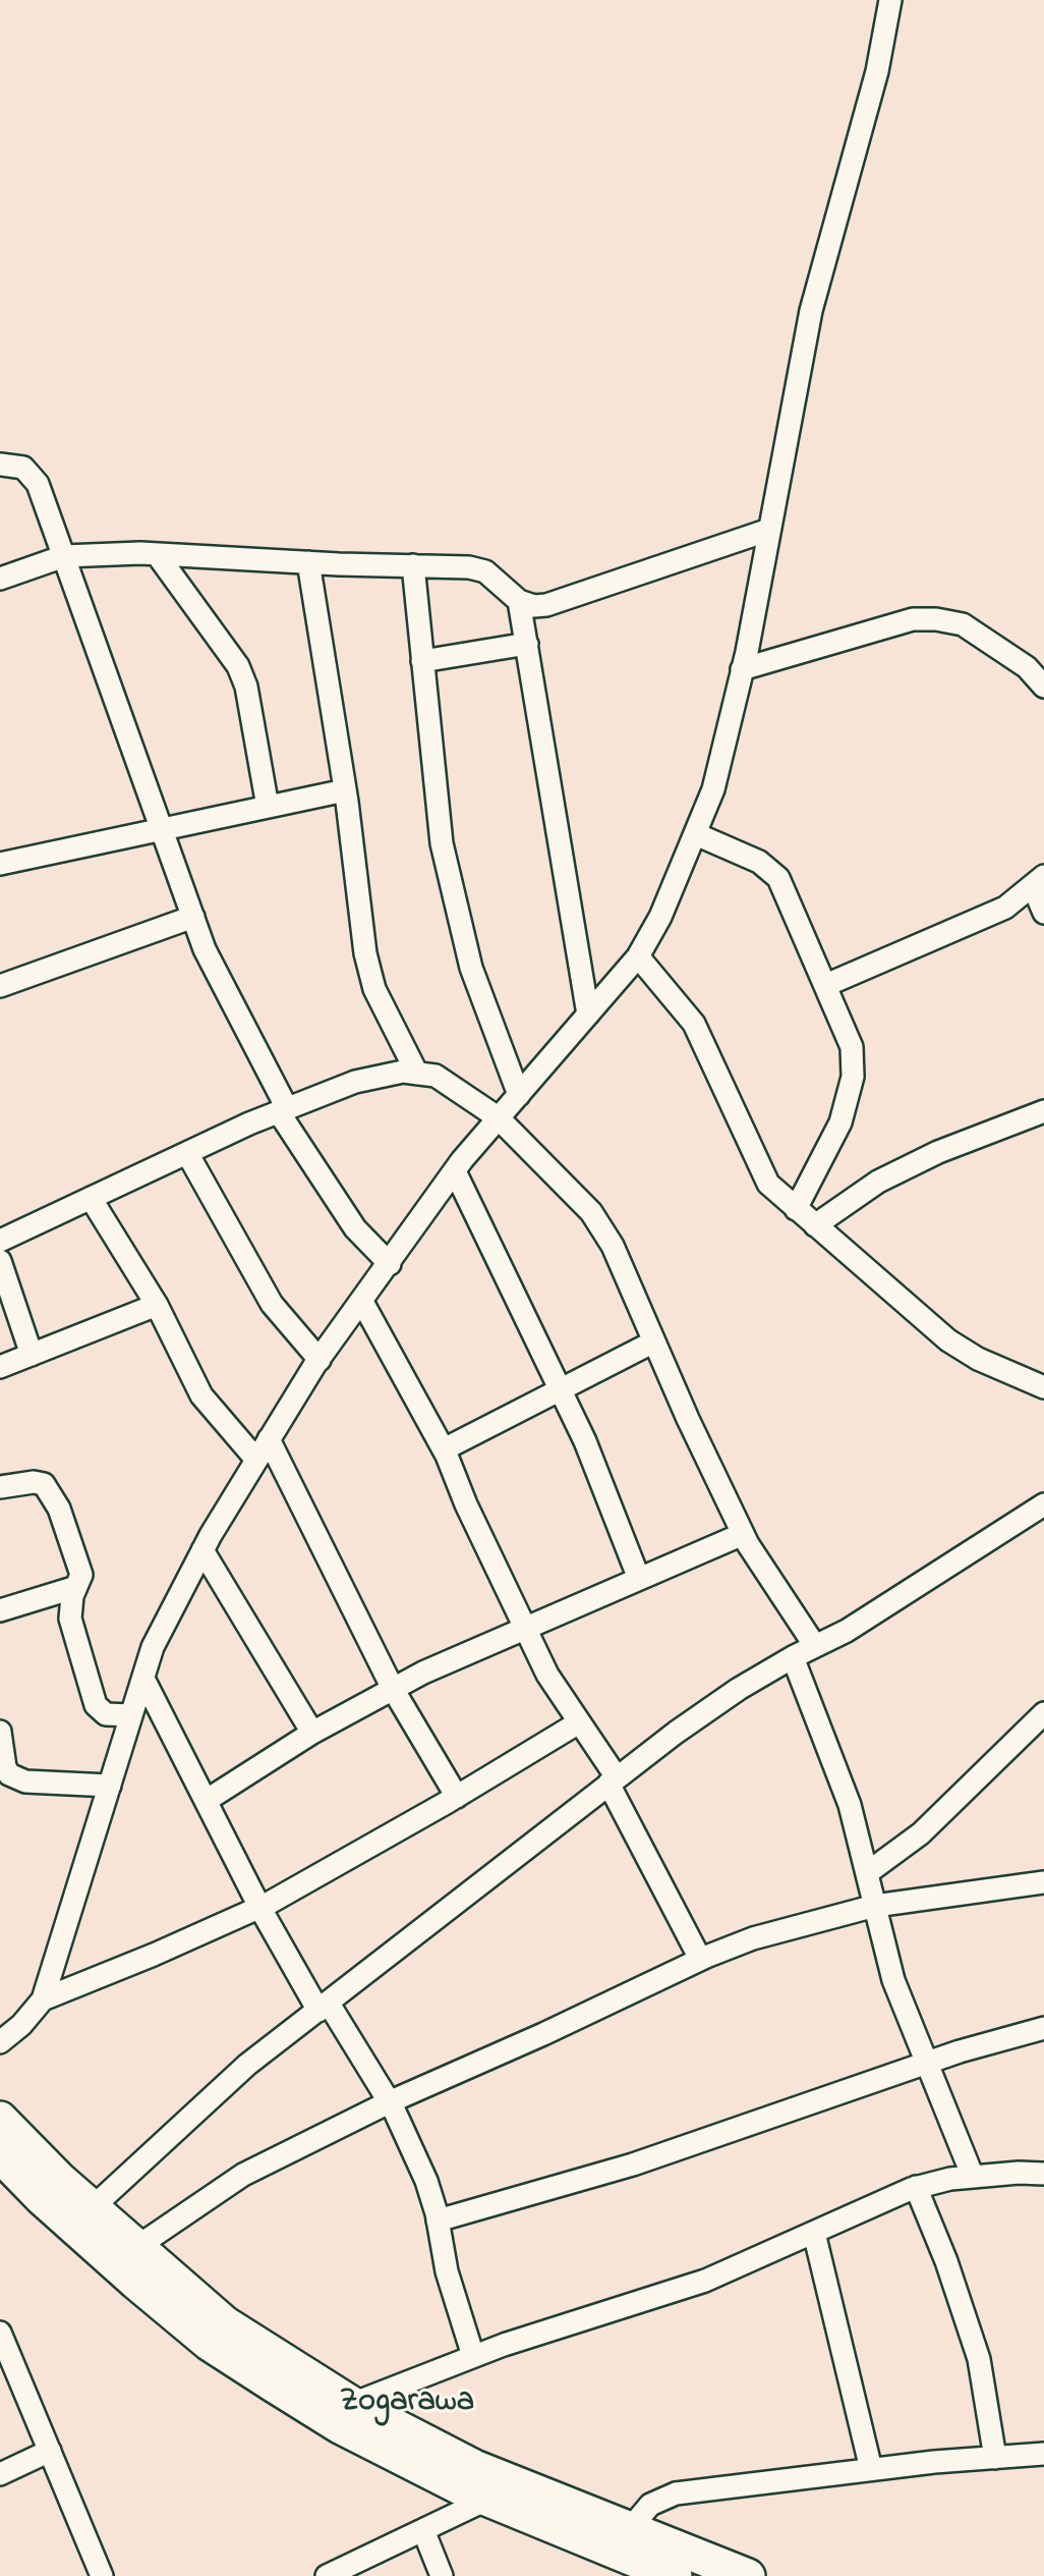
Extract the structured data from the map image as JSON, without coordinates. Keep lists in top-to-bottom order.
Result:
{
  "districts": ["Zogarawa"]
}
